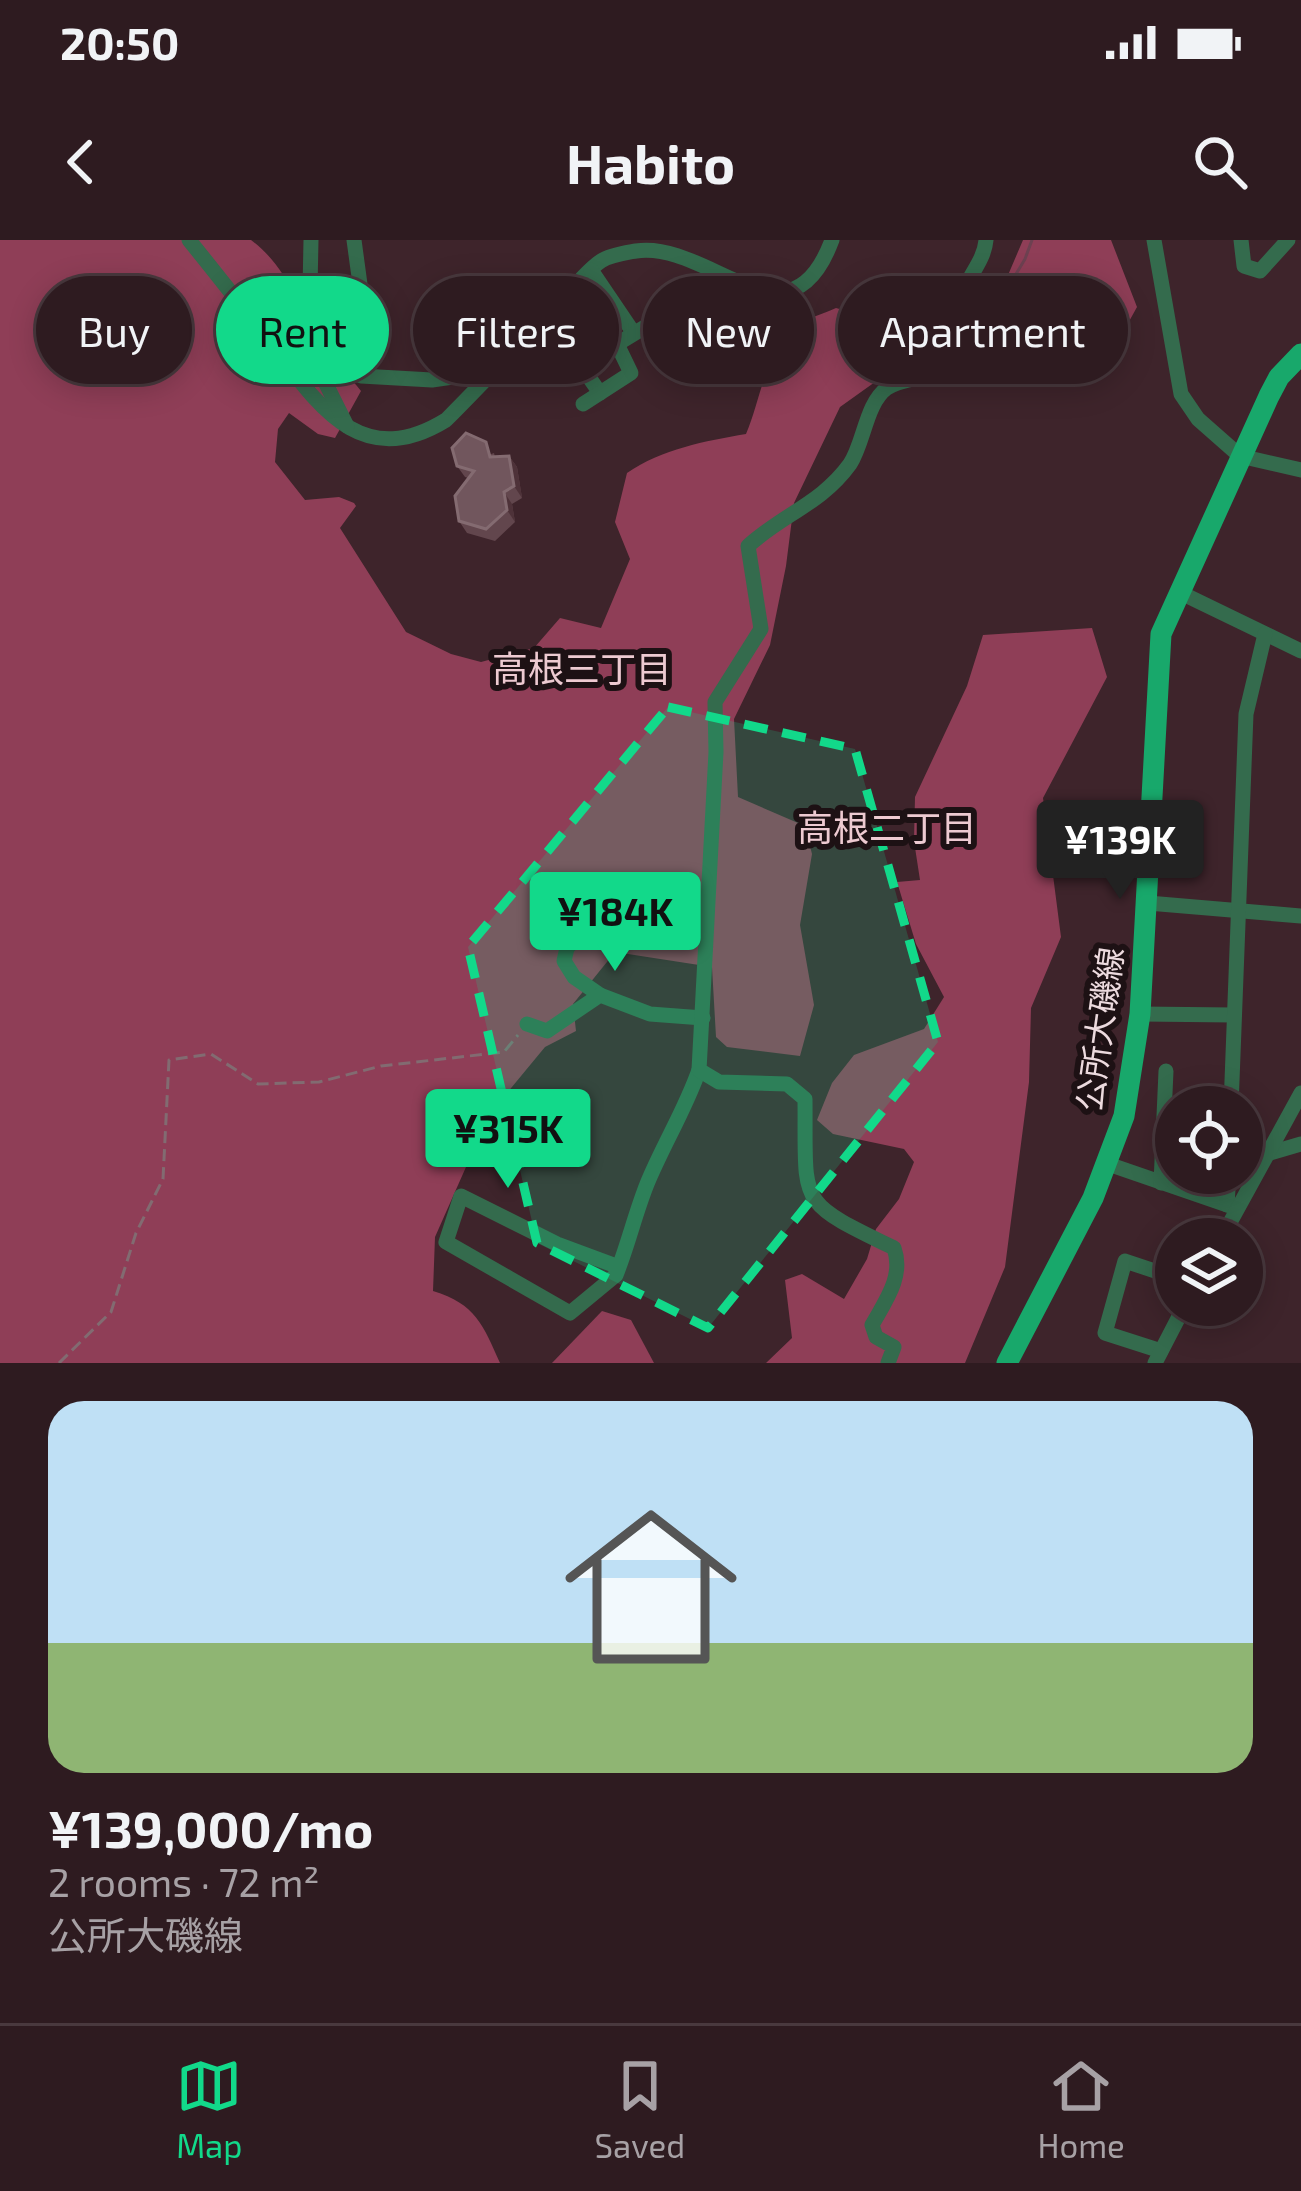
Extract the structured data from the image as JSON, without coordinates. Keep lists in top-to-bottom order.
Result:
{
  "streets": {
    "main road": ["公所大磯線"]
  },
  "districts": ["高根三丁目", "高根二丁目"],
  "page": {
    "status": "20:50",
    "header": "Habito",
    "chip": [
      "Buy",
      "Rent",
      "Filters",
      "New",
      "Apartment"
    ],
    "price": ["¥139K", "¥184K", "¥315K"],
    "list": [
      {
        "name": "¥139,000/mo",
        "note": "2 rooms · 72 m² · 公所大磯線"
      }
    ],
    "tabs": ["Map", "Saved", "Home"]
  }
}
